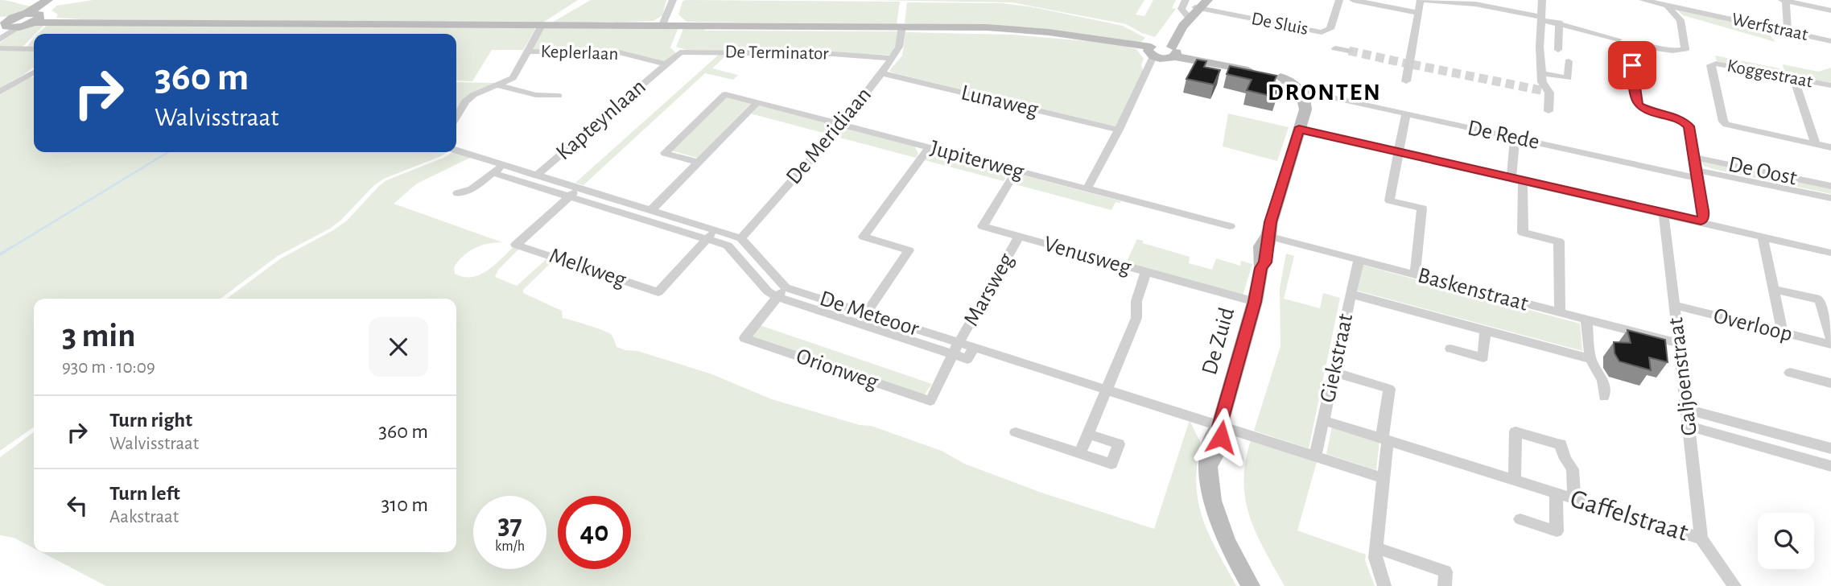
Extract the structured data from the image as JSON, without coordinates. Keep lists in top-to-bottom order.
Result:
{
  "streets": {
    "main road": ["De Zuid"],
    "street": [
      "De Sluis",
      "Werfstraat",
      "Keplerlaan",
      "De Terminator",
      "Koggestraat",
      "Lunaweg",
      "Kapteynlaan",
      "De Rede",
      "De Meridiaan",
      "Jupiterweg",
      "De Oost",
      "Venusweg",
      "Melkweg",
      "Marsweg",
      "Baskenstraat",
      "De Meteoor",
      "Overloop",
      "Giekstraat",
      "Orionweg",
      "Galjoenstraat",
      "Gaffelstraat"
    ]
  },
  "crossings": [
    ["Keplerlaan", "De Terminator"],
    ["Keplerlaan", "Kapteynlaan"],
    ["De Terminator", "Kapteynlaan"],
    ["De Terminator", "De Meridiaan"],
    ["Lunaweg", "De Meridiaan"],
    ["De Rede", "De Oost"],
    ["De Rede", "De Zuid"],
    ["De Meridiaan", "Jupiterweg"],
    ["Jupiterweg", "Venusweg"],
    ["Venusweg", "Marsweg"],
    ["Venusweg", "De Zuid"],
    ["Marsweg", "De Meteoor"],
    ["Marsweg", "Orionweg"],
    ["Baskenstraat", "De Zuid"],
    ["Baskenstraat", "Giekstraat"],
    ["Baskenstraat", "Galjoenstraat"],
    ["De Meteoor", "De Zuid"],
    ["De Meteoor", "Giekstraat"],
    ["De Meteoor", "Orionweg"],
    ["Overloop", "Galjoenstraat"],
    ["Giekstraat", "Gaffelstraat"],
    ["Galjoenstraat", "Gaffelstraat"]
  ],
  "districts": ["DRONTEN"],
  "page": {
    "turn": ["360 m", "Walvisstraat"],
    "heading": ["3 min", "930 m · 10:09"],
    "list": [
      {
        "name": "Turn right",
        "note": "Walvisstraat",
        "value": "360 m"
      },
      {
        "name": "Turn left",
        "note": "Aakstraat",
        "value": "310 m"
      }
    ],
    "speed": "37 km/h",
    "limit": "40"
  }
}
